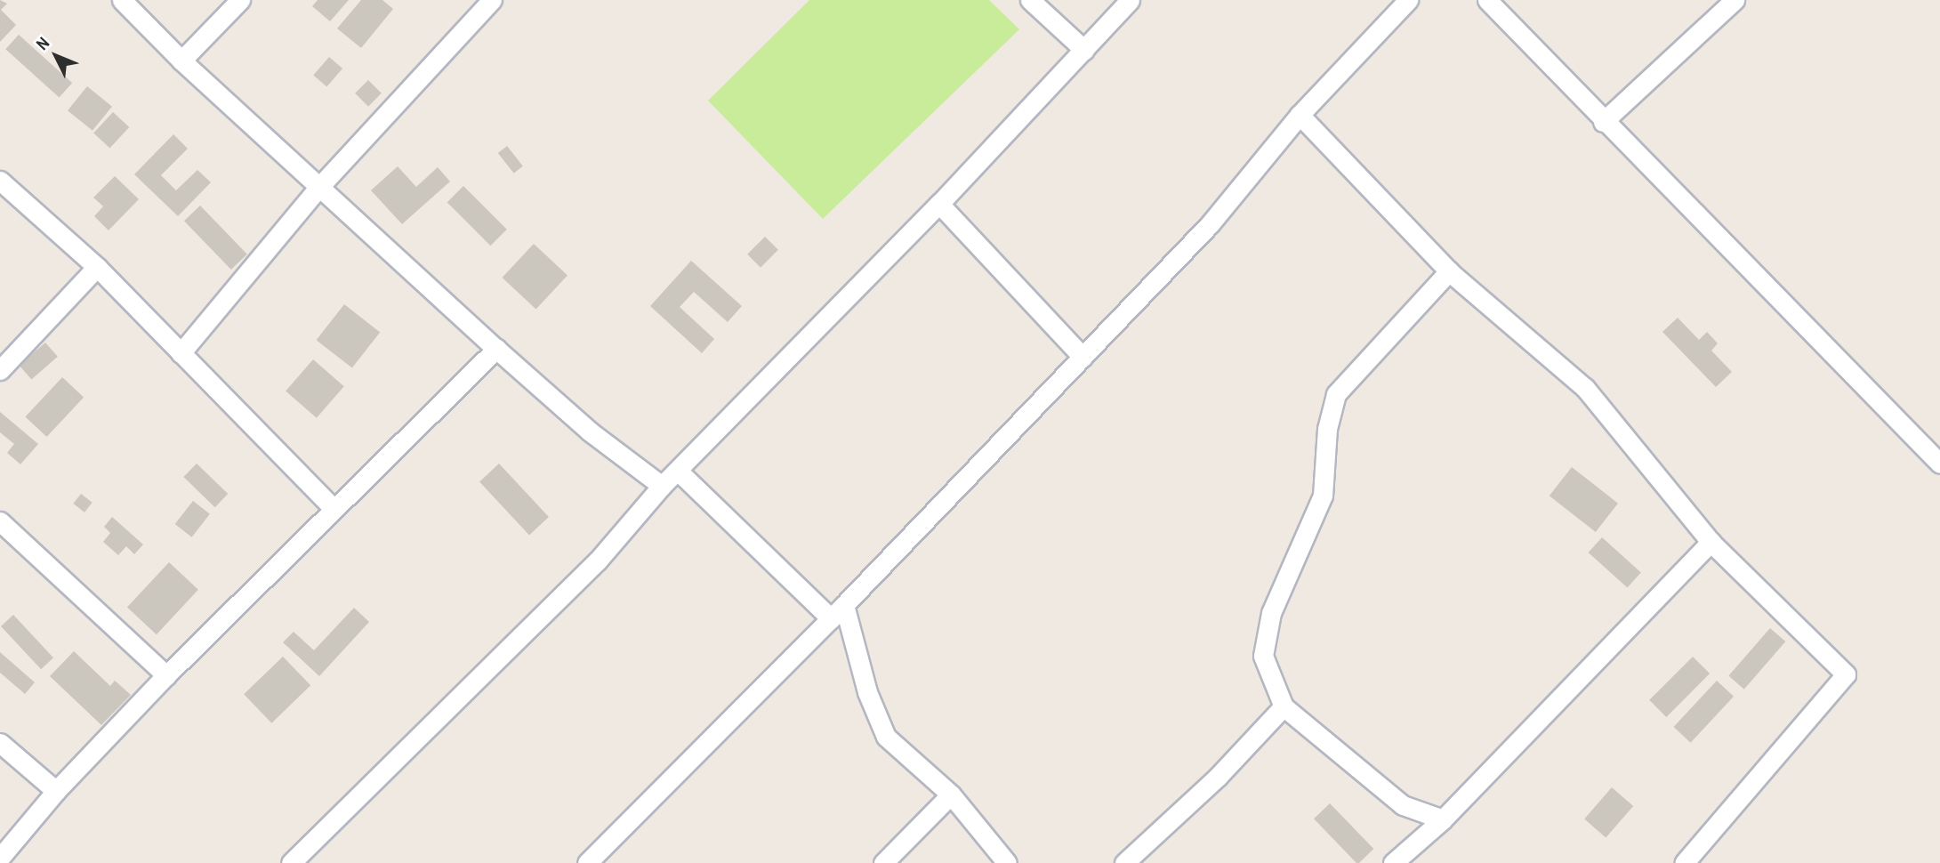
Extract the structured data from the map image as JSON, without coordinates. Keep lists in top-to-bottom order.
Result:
{
  "north": "top left"
}
